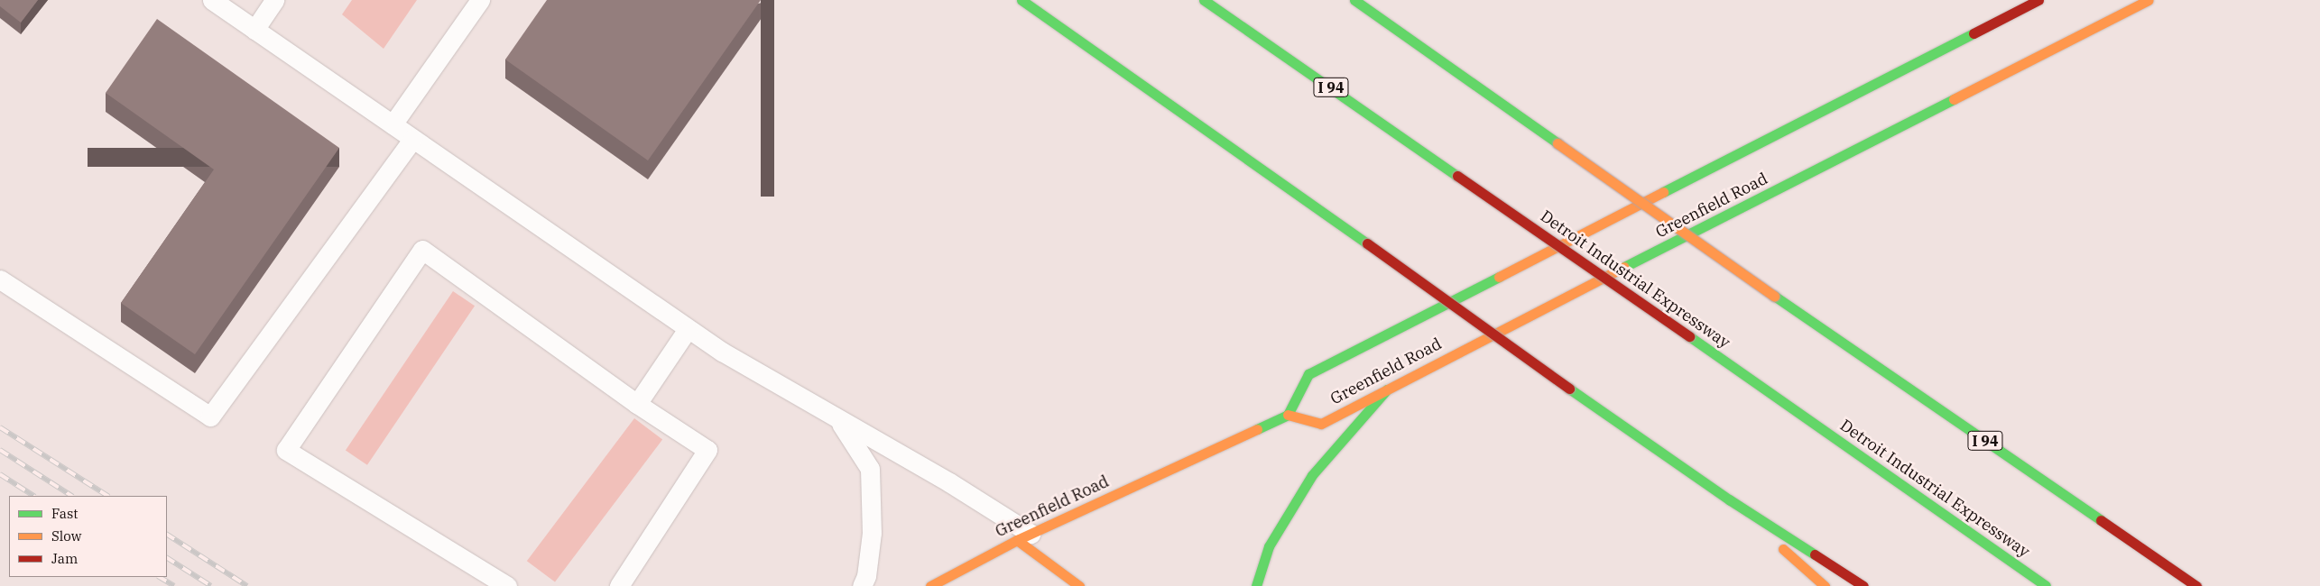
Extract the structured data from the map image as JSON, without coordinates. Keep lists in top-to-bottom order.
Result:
{
  "streets": {
    "main road": ["I 94", "Greenfield Road", "Detroit Industrial Expressway"]
  },
  "legend": ["Fast", "Slow", "Jam"]
}
